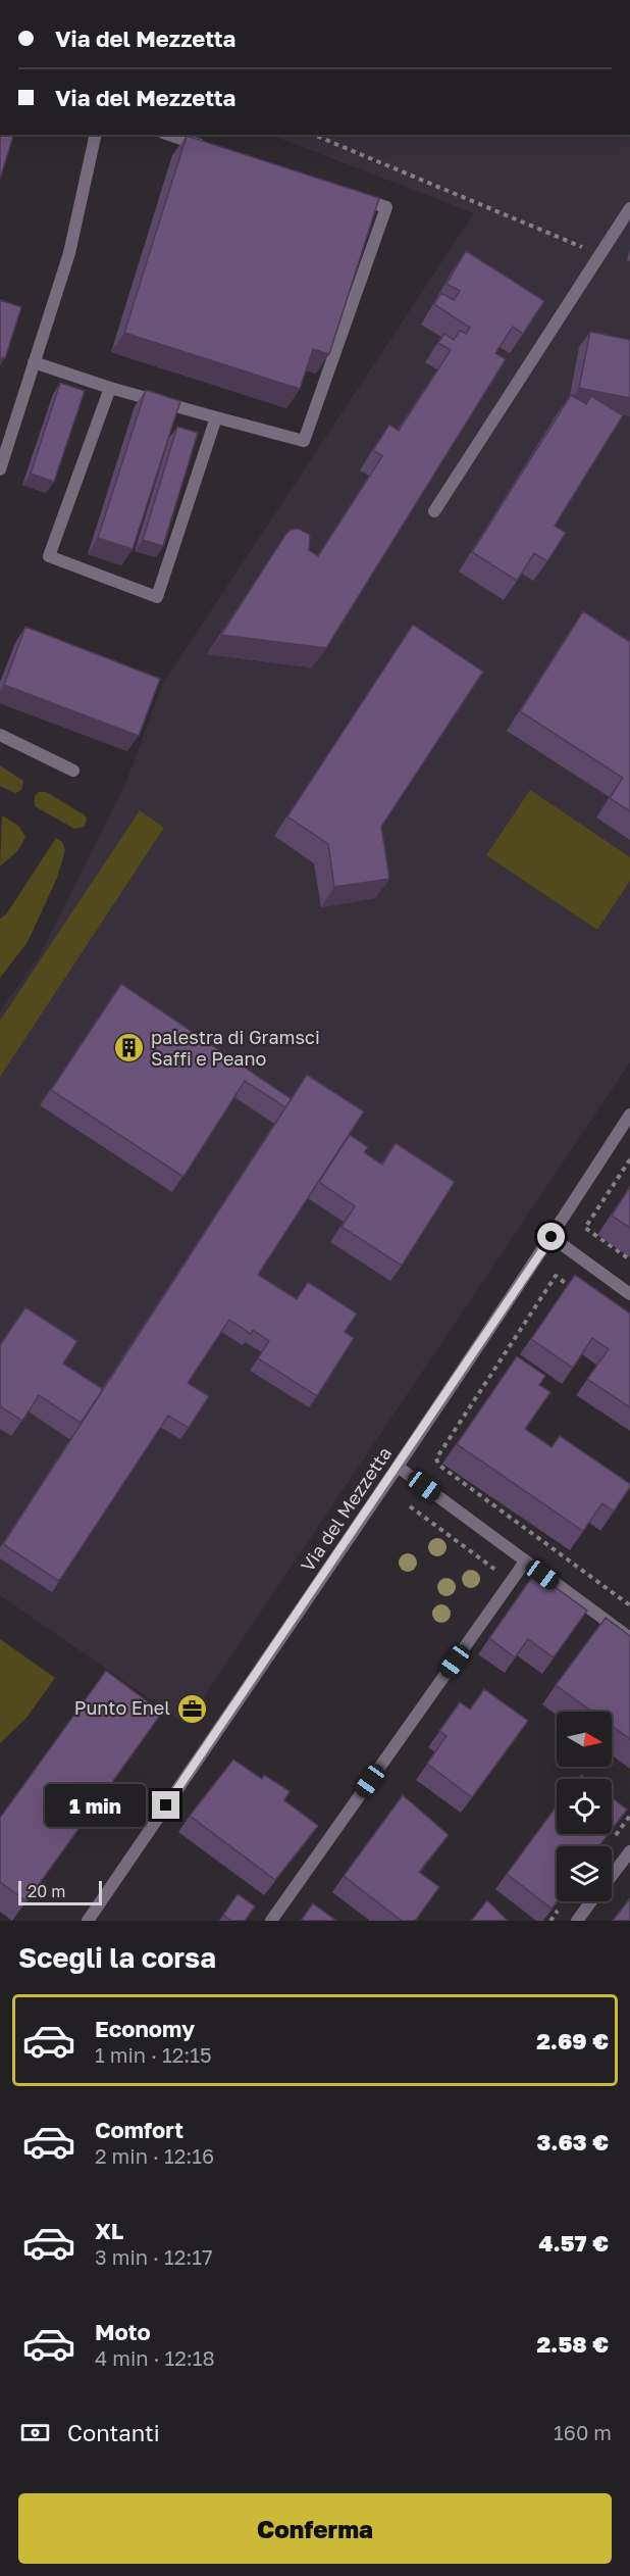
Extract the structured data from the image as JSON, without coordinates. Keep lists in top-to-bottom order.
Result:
{
  "streets": {
    "street": ["Via del Mezzetta"]
  },
  "places": {
    "building": ["palestra di Gramsci Saffi e Peano"],
    "office": ["Punto Enel"]
  },
  "scale_bar": "20 m",
  "north": "right",
  "page": {
    "banner": ["Via del Mezzetta", "Via del Mezzetta"],
    "bubble": "1 min",
    "scale": "20 m",
    "heading": "Scegli la corsa",
    "list": [
      {
        "name": "Economy",
        "note": "1 min · 12:15",
        "value": "2.69 €"
      },
      {
        "name": "Comfort",
        "note": "2 min · 12:16",
        "value": "3.63 €"
      },
      {
        "name": "XL",
        "note": "3 min · 12:17",
        "value": "4.57 €"
      },
      {
        "name": "Moto",
        "note": "4 min · 12:18",
        "value": "2.58 €"
      }
    ],
    "pay": ["Contanti", "160 m"],
    "buttons": "Conferma"
  }
}
